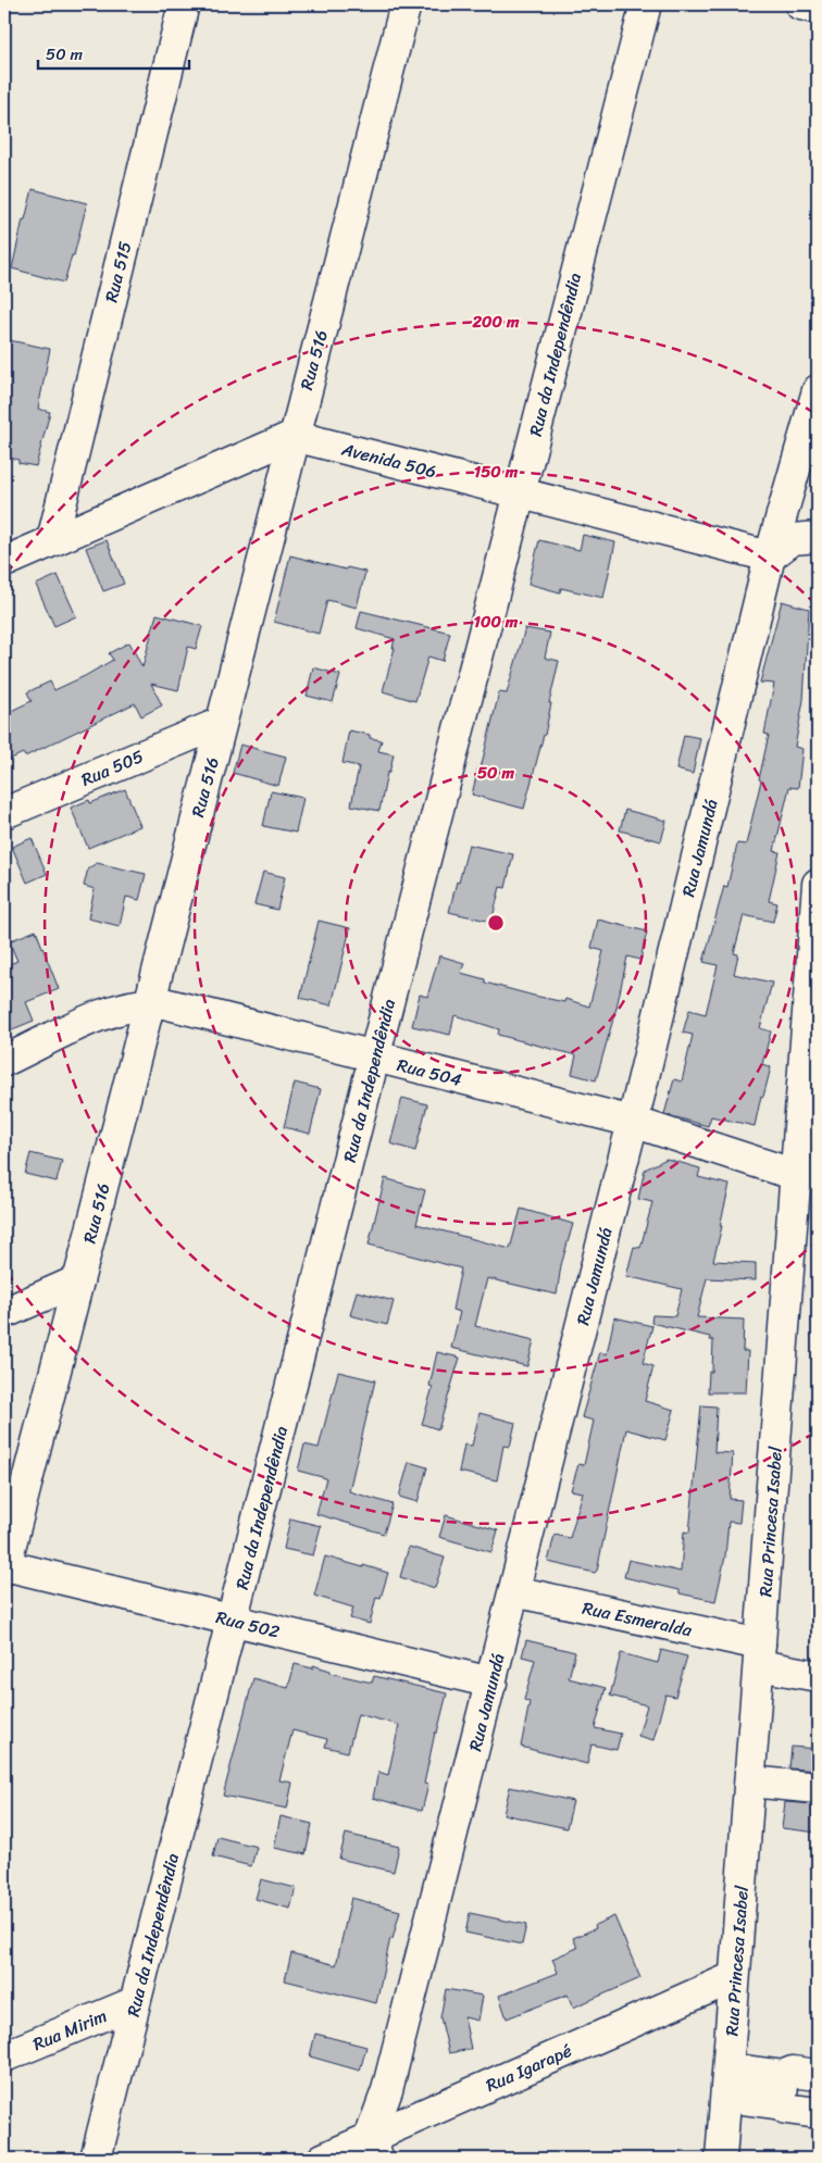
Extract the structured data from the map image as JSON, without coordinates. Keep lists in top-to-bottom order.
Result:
{
  "streets": {
    "street": [
      "Rua 515",
      "Rua da Independêndia",
      "Rua 516",
      "Avenida 506",
      "Rua 505",
      "Rua Jamundá",
      "Rua 504",
      "Rua Princesa Isabel",
      "Rua Esmeralda",
      "Rua 502",
      "Rua Mirim",
      "Rua Igarapé"
    ]
  },
  "crossings": [
    ["Rua da Independêndia", "Avenida 506"],
    ["Rua da Independêndia", "Rua 504"],
    ["Rua da Independêndia", "Rua 502"],
    ["Rua da Independêndia", "Rua Mirim"],
    ["Rua 516", "Avenida 506"],
    ["Rua 516", "Rua 505"],
    ["Rua 516", "Rua 504"],
    ["Rua 516", "Rua 502"],
    ["Avenida 506", "Rua Jamundá"],
    ["Rua Jamundá", "Rua 504"],
    ["Rua Jamundá", "Rua Esmeralda"],
    ["Rua Jamundá", "Rua 502"],
    ["Rua Jamundá", "Rua Igarapé"],
    ["Rua 504", "Rua Princesa Isabel"],
    ["Rua Princesa Isabel", "Rua Esmeralda"],
    ["Rua Princesa Isabel", "Rua Igarapé"]
  ],
  "scale_bar": "50 m",
  "rings": [
    "200 m",
    "150 m",
    "100 m",
    "50 m"
  ]
}
